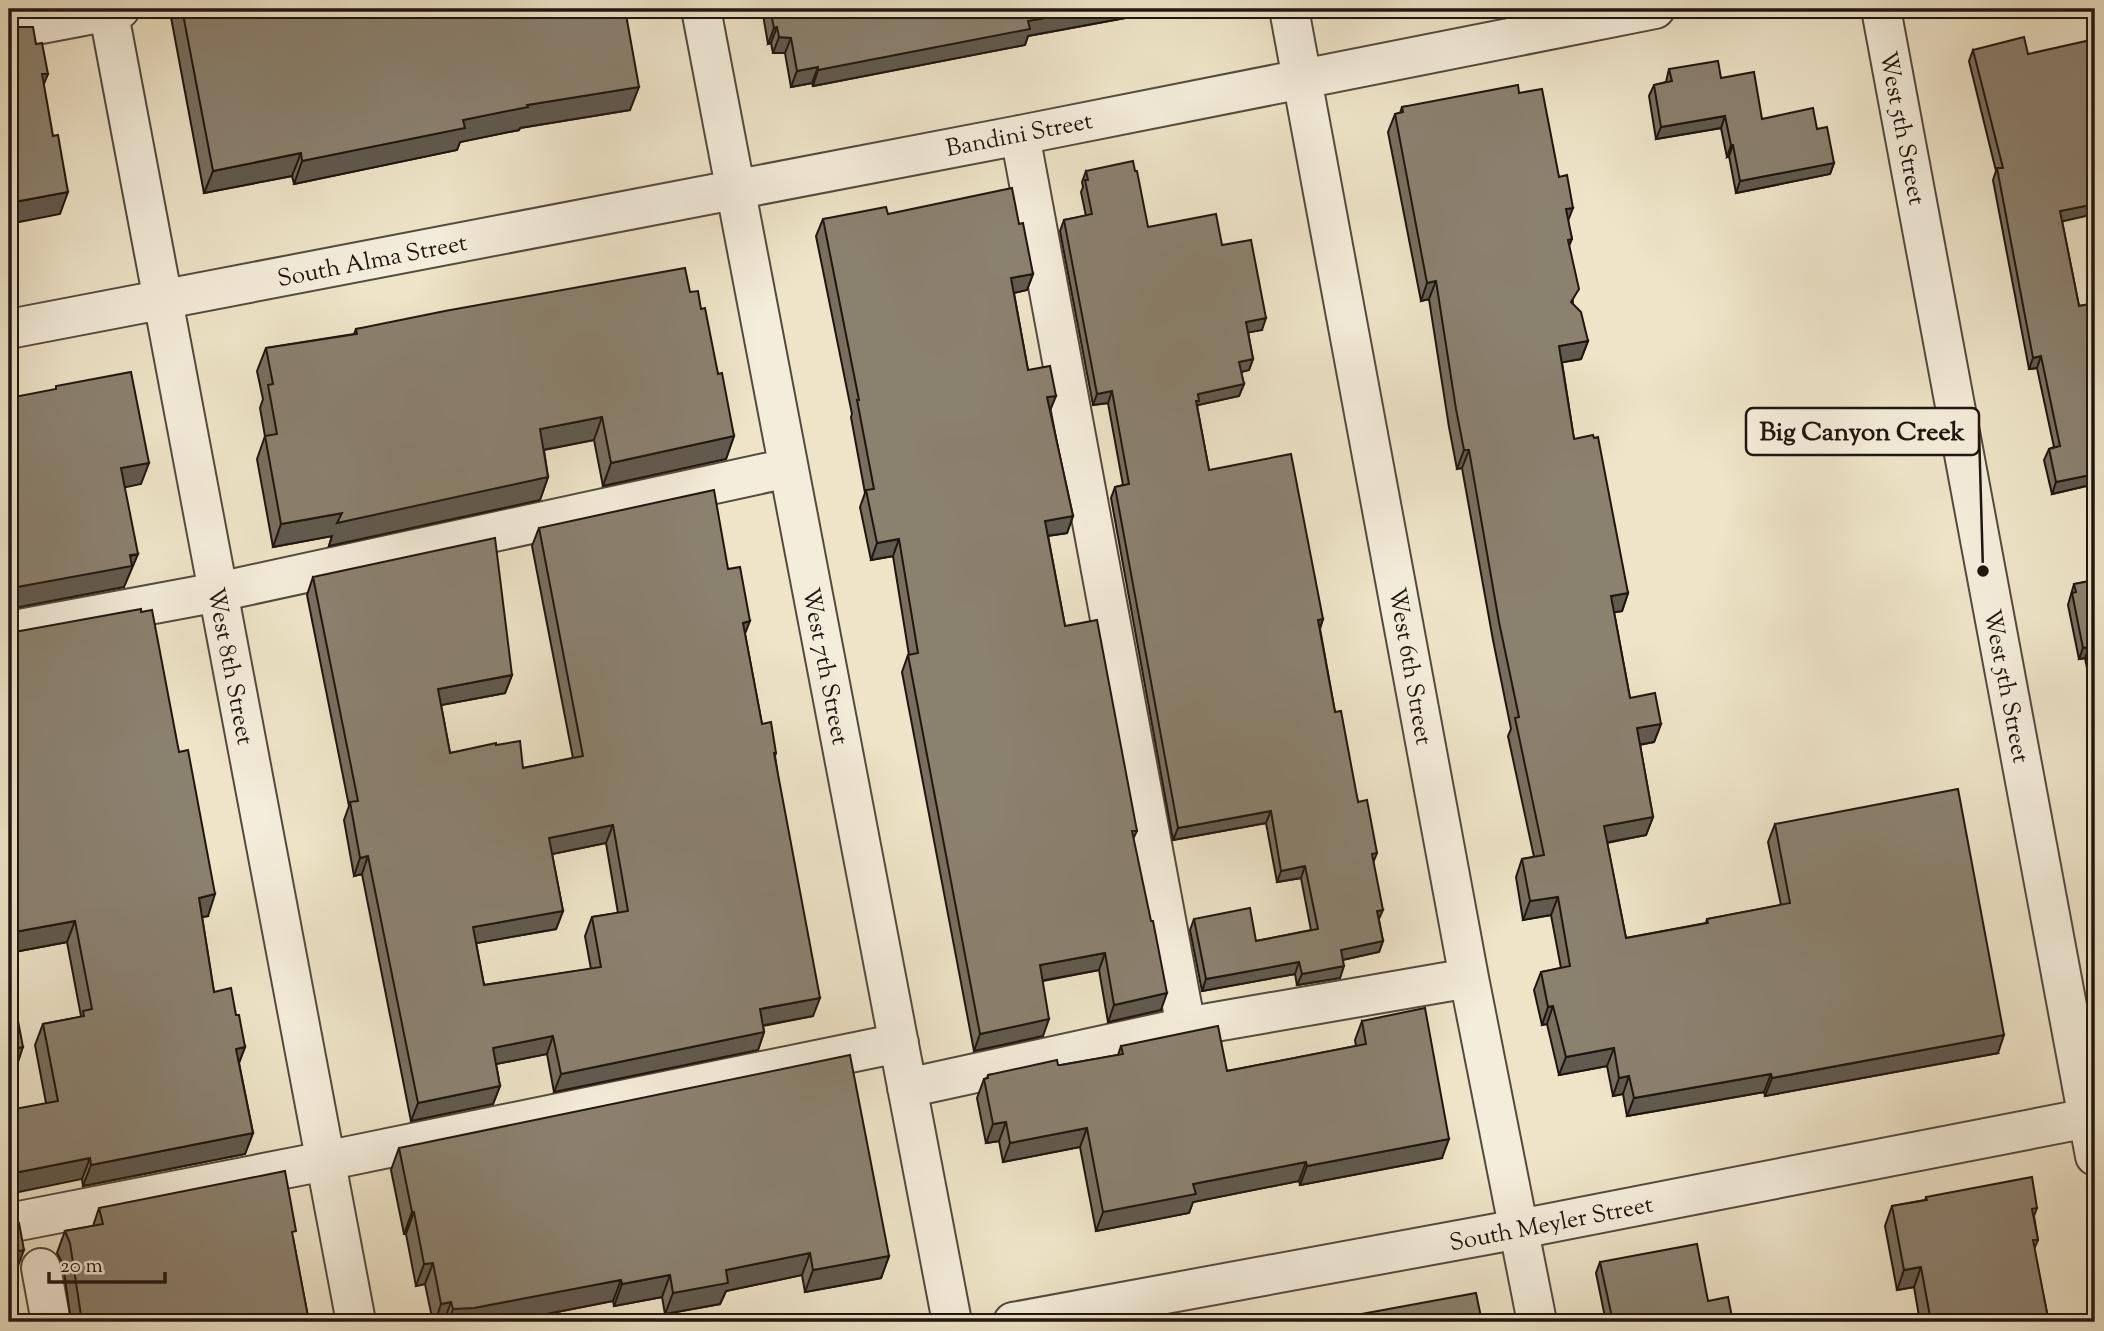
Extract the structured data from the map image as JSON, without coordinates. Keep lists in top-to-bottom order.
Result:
{
  "streets": {
    "street": [
      "West 5th Street",
      "Bandini Street",
      "South Alma Street",
      "West 8th Street",
      "West 7th Street",
      "West 6th Street",
      "South Meyler Street"
    ]
  },
  "crossings": [
    ["West 5th Street", "South Meyler Street"],
    ["Bandini Street", "South Alma Street"],
    ["Bandini Street", "West 7th Street"],
    ["Bandini Street", "West 6th Street"],
    ["South Alma Street", "West 8th Street"],
    ["South Alma Street", "West 7th Street"],
    ["West 6th Street", "South Meyler Street"]
  ],
  "places": ["Big Canyon Creek"],
  "scale_bar": "20 m"
}
